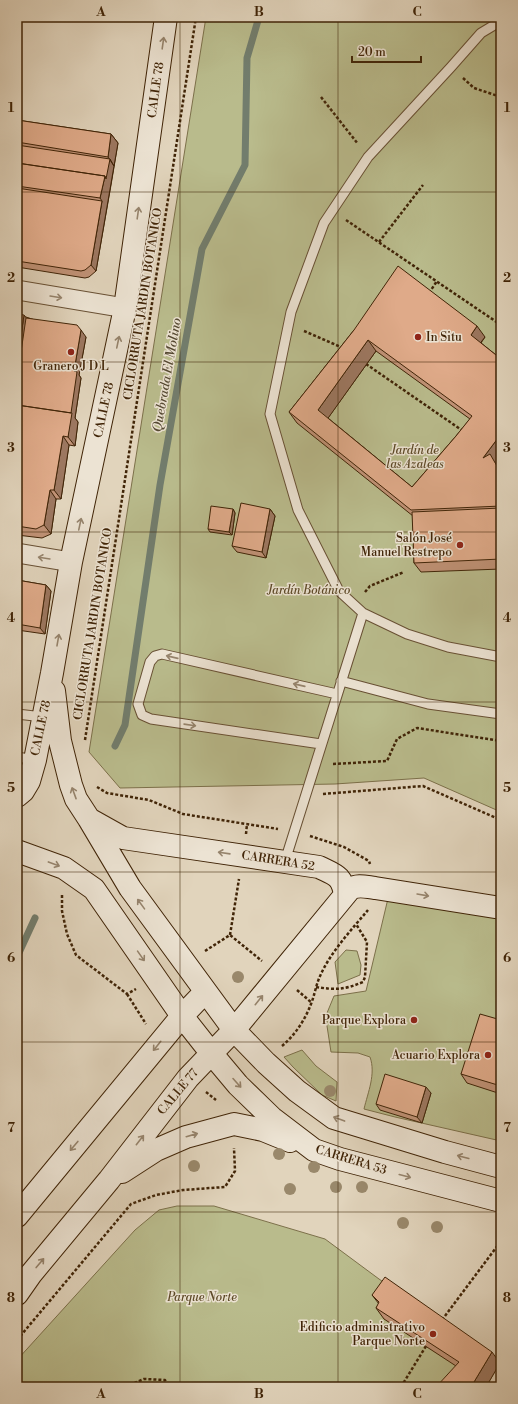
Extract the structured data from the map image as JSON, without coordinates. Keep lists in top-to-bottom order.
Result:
{
  "streets": {
    "main road": [
      "CALLE 78",
      "CARRERA 52",
      "CALLE 77",
      "CARRERA 53"
    ],
    "path": ["CICLORRUTA JARDIN BOTANICO"]
  },
  "crossings": [
    ["CARRERA 52", "CALLE 77"],
    ["CALLE 77", "CARRERA 53"]
  ],
  "one_way": ["CALLE 78", "CARRERA 52"],
  "water": ["Quebrada El Molino"],
  "parks": ["Jardín de las Azaleas", "Jardín Botánico", "Parque Norte"],
  "places": [
    "In Situ",
    "Granero J D L",
    "Salón José Manuel Restrepo",
    "Parque Explora",
    "Acuario Explora",
    "Edificio administrativo Parque Norte"
  ],
  "scale_bar": "20 m",
  "grid": {
    "columns": ["A", "B", "C"],
    "rows": [
      "1",
      "2",
      "3",
      "4",
      "5",
      "6",
      "7",
      "8"
    ]
  }
}
